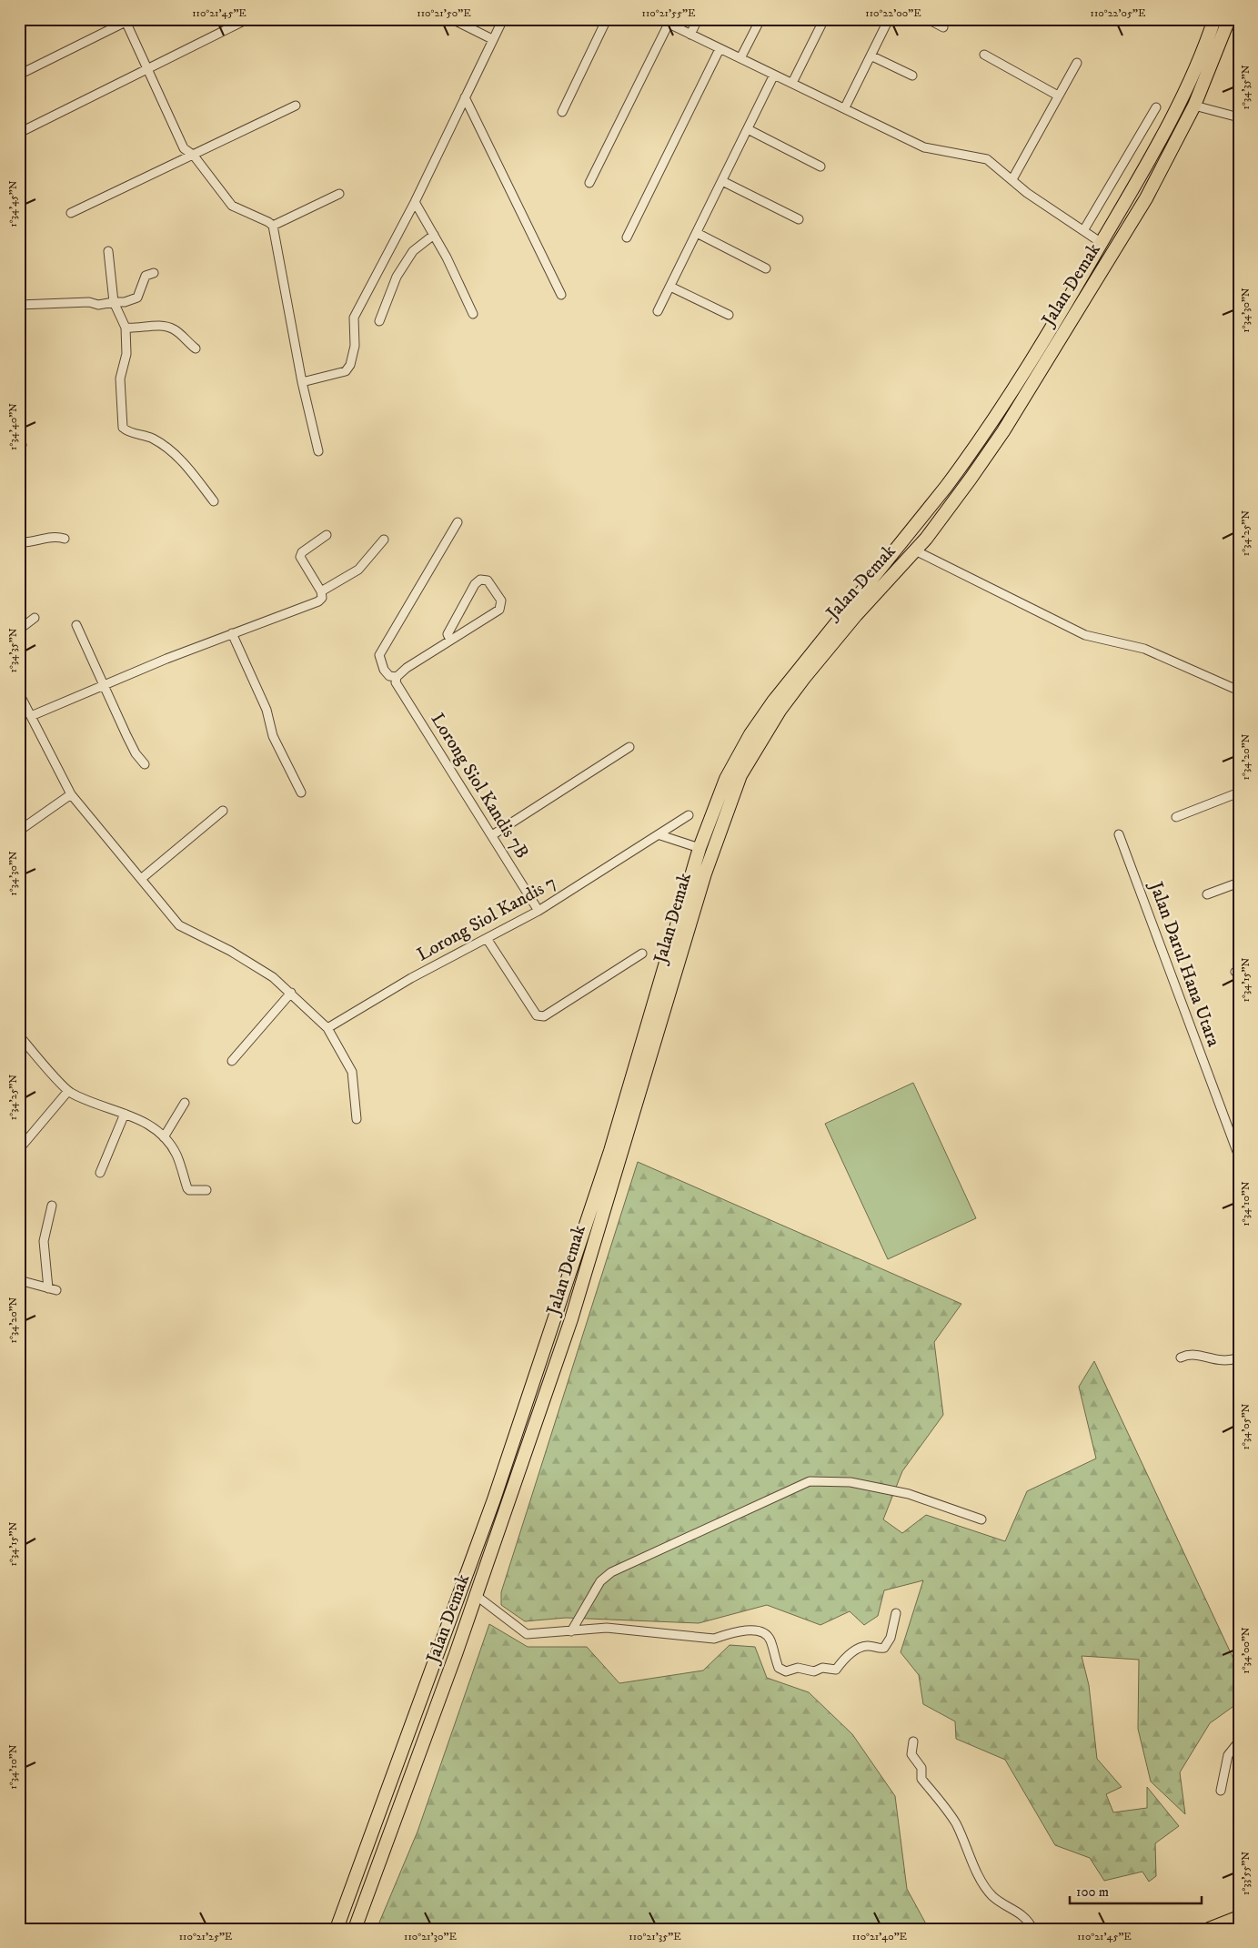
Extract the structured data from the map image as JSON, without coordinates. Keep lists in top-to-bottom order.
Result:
{
  "streets": {
    "highway": ["Jalan Demak"],
    "street": ["Lorong Siol Kandis 7B", "Lorong Siol Kandis 7", "Jalan Darul Hana Utara"]
  },
  "crossings": [
    ["Lorong Siol Kandis 7B", "Lorong Siol Kandis 7"]
  ],
  "scale_bar": "100 m",
  "coordinates": [
    "110°21'45\"E",
    "110°21'50\"E",
    "110°21'55\"E",
    "110°22'00\"E",
    "110°22'05\"E",
    "1°34'35\"N",
    "1°34'45\"N",
    "1°34'30\"N",
    "1°34'40\"N",
    "1°34'25\"N",
    "1°34'20\"N",
    "1°34'15\"N",
    "1°34'10\"N",
    "1°34'05\"N",
    "1°34'00\"N",
    "1°33'55\"N",
    "110°21'25\"E",
    "110°21'30\"E",
    "110°21'35\"E",
    "110°21'40\"E"
  ]
}
